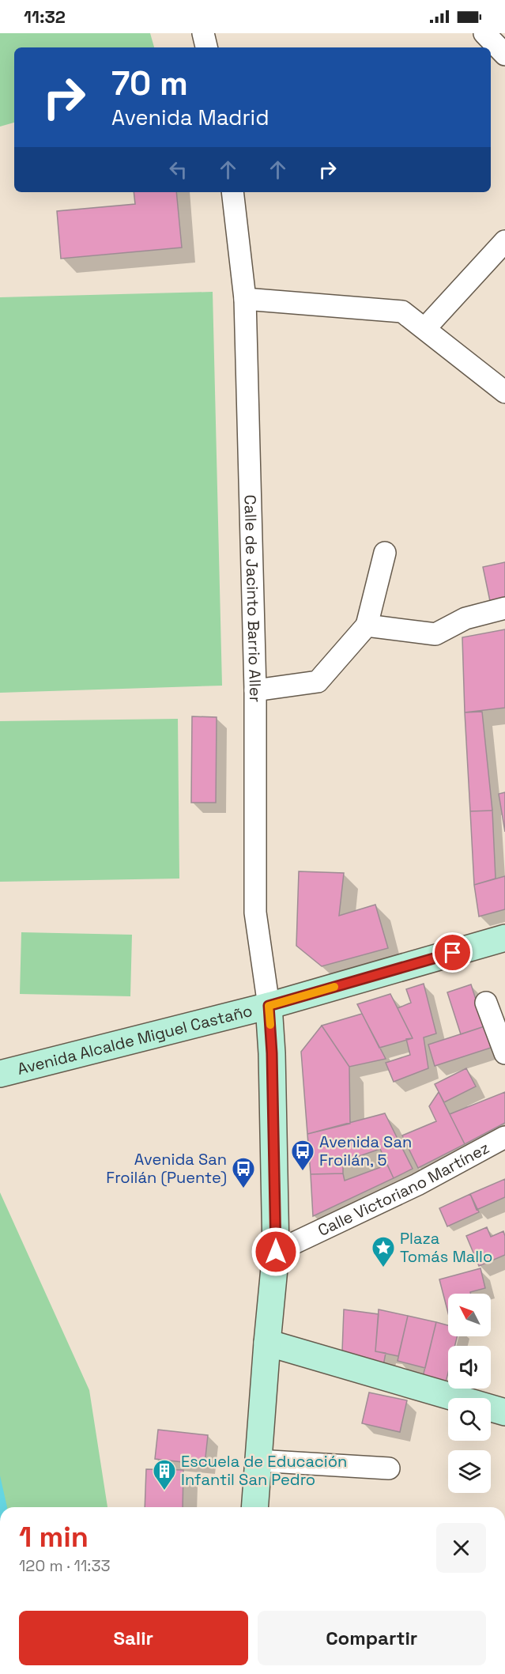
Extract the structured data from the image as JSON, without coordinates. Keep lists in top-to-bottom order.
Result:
{
  "streets": {
    "street": ["Calle de Jacinto Barrio Aller", "Avenida Alcalde Miguel Castaño", "Calle Victoriano Martínez"]
  },
  "crossings": [
    ["Calle de Jacinto Barrio Aller", "Avenida Alcalde Miguel Castaño"]
  ],
  "places": {
    "bus stop": ["Avenida San Froilán, 5", "Avenida San Froilán (Puente)"],
    "place": ["Plaza Tomás Mallo"],
    "building": ["Escuela de Educación Infantil San Pedro"]
  },
  "north": "top left",
  "page": {
    "status": "11:32",
    "turn": ["70 m", "Avenida Madrid"],
    "heading": ["1 min", "120 m · 11:33"],
    "buttons": ["Salir", "Compartir"]
  }
}
